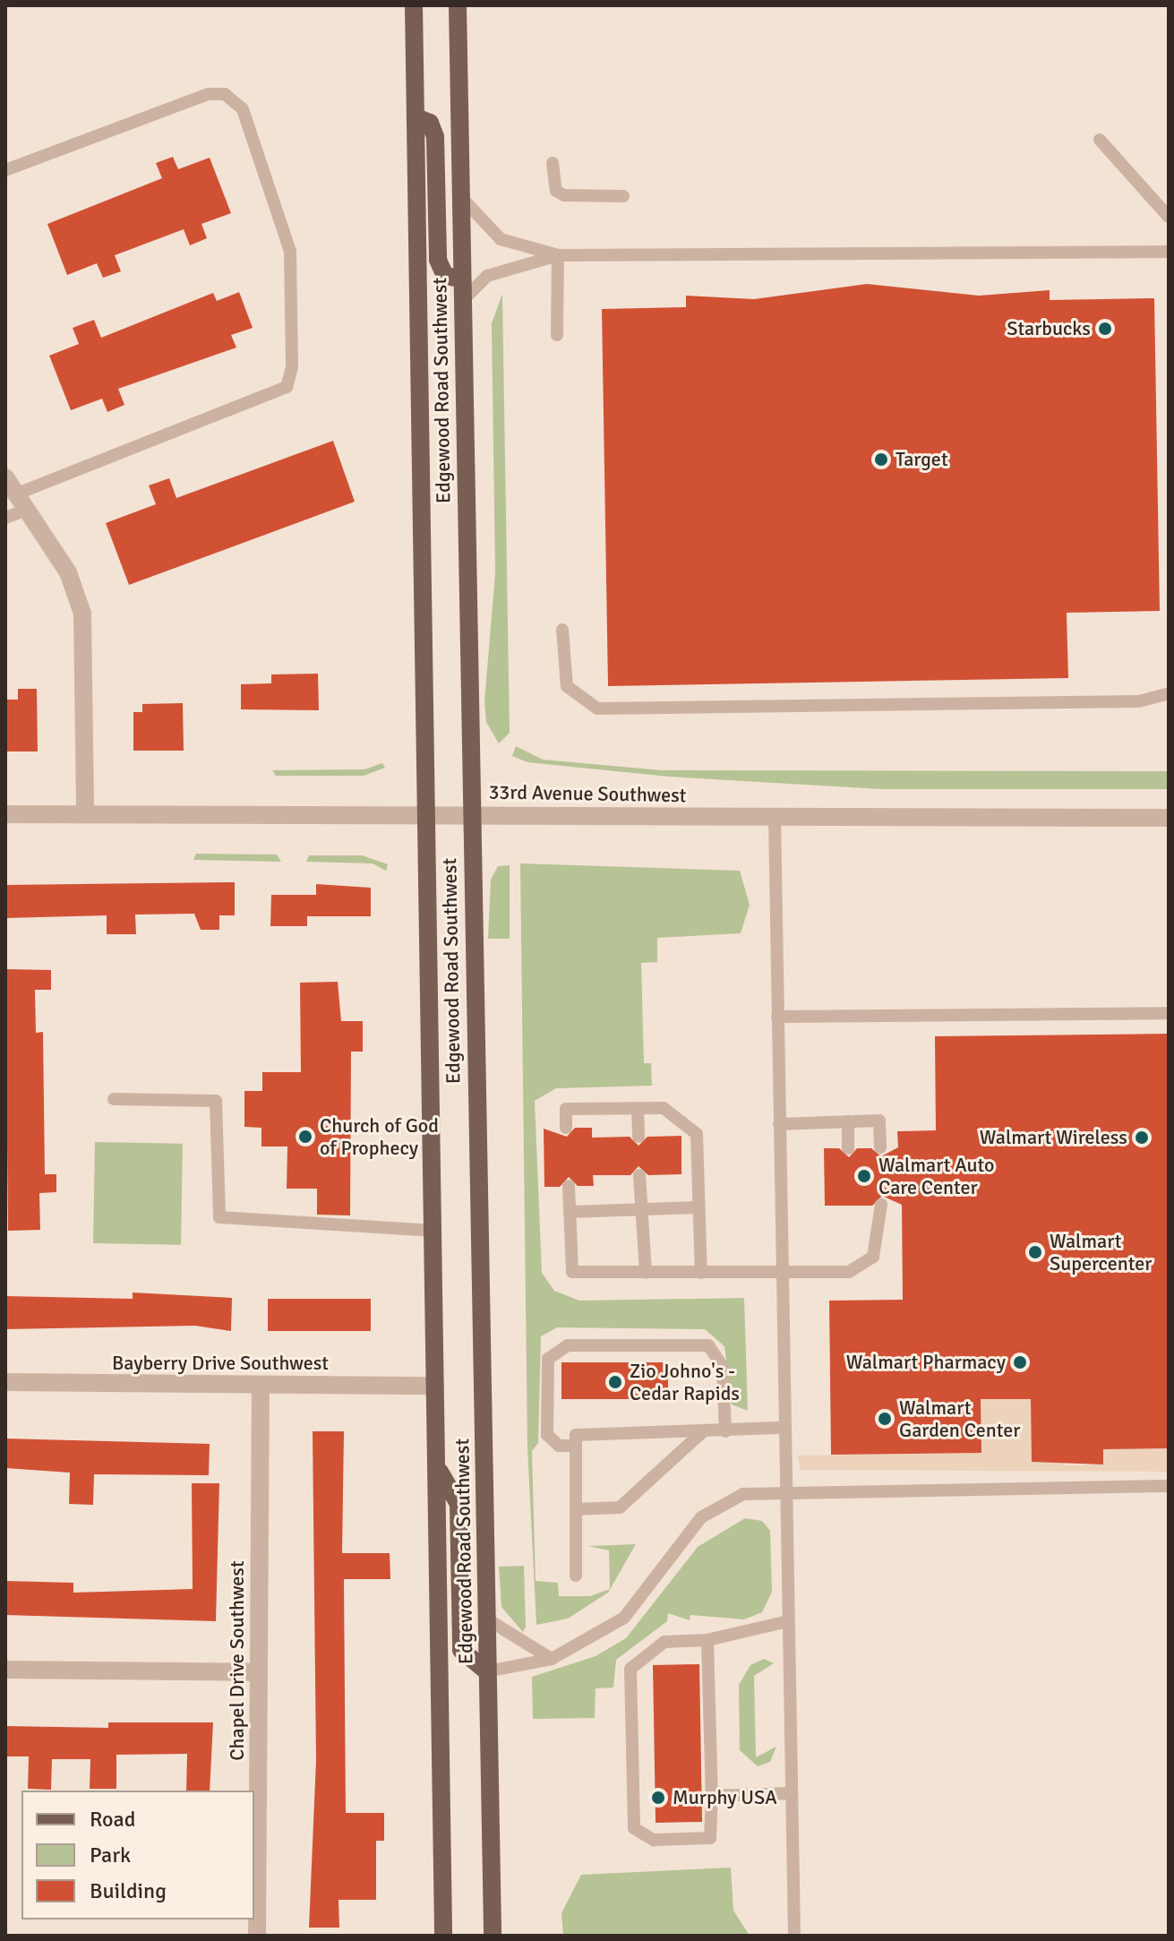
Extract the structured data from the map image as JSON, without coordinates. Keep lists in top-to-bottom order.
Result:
{
  "streets": {
    "main road": ["Edgewood Road Southwest"],
    "street": ["33rd Avenue Southwest", "Bayberry Drive Southwest", "Chapel Drive Southwest"]
  },
  "crossings": [
    ["Edgewood Road Southwest", "33rd Avenue Southwest"],
    ["Edgewood Road Southwest", "Bayberry Drive Southwest"],
    ["Bayberry Drive Southwest", "Chapel Drive Southwest"]
  ],
  "places": [
    "Starbucks",
    "Target",
    "Church of God of Prophecy",
    "Walmart Wireless",
    "Walmart Auto Care Center",
    "Walmart Supercenter",
    "Walmart Pharmacy",
    "Zio Johno's - Cedar Rapids",
    "Walmart Garden Center",
    "Murphy USA"
  ],
  "legend": ["Road", "Park", "Building"]
}
